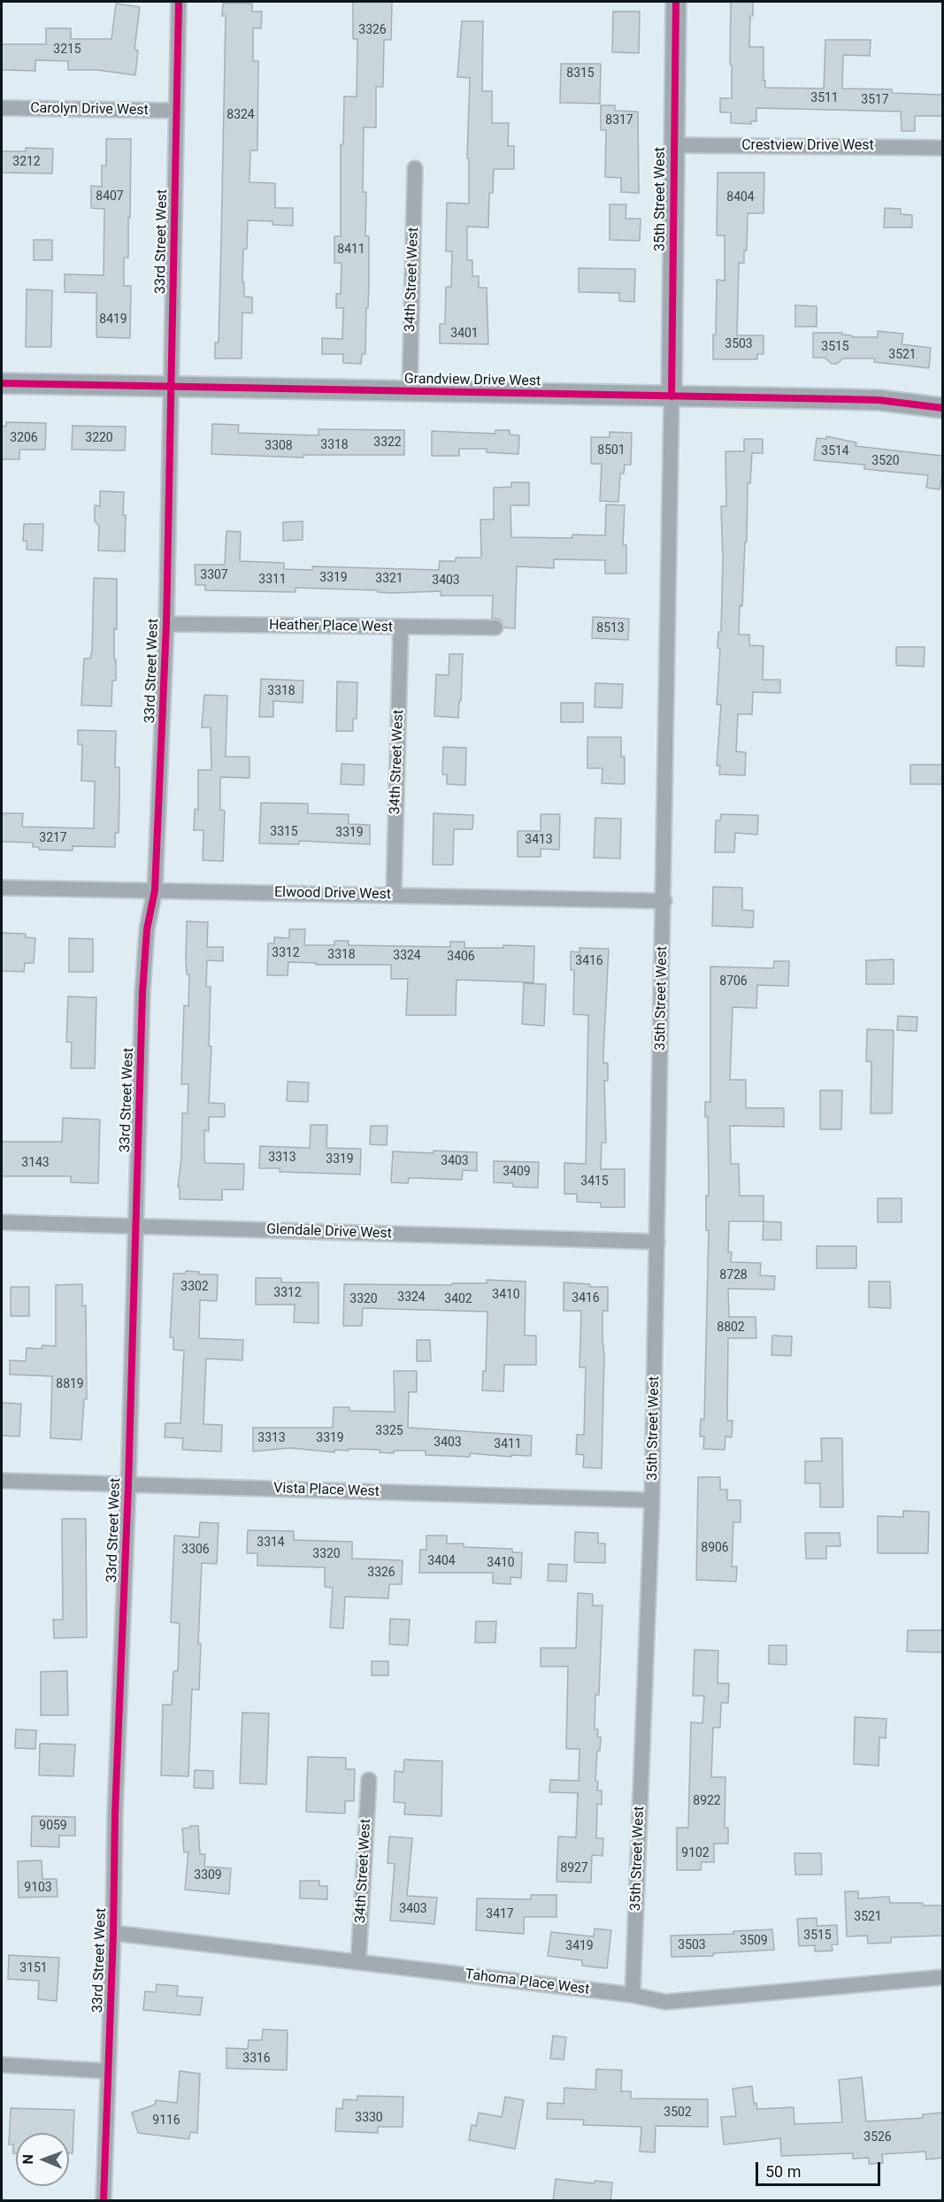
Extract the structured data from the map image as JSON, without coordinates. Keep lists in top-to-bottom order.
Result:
{
  "streets": {
    "street": [
      "Carolyn Drive West",
      "Crestview Drive West",
      "35th Street West",
      "33rd Street West",
      "34th Street West",
      "Grandview Drive West",
      "Heather Place West",
      "Elwood Drive West",
      "Glendale Drive West",
      "Vista Place West",
      "Tahoma Place West"
    ]
  },
  "crossings": [
    ["Carolyn Drive West", "33rd Street West"],
    ["Crestview Drive West", "35th Street West"],
    ["35th Street West", "Grandview Drive West"],
    ["35th Street West", "Elwood Drive West"],
    ["35th Street West", "Glendale Drive West"],
    ["35th Street West", "Vista Place West"],
    ["35th Street West", "Tahoma Place West"],
    ["33rd Street West", "Grandview Drive West"],
    ["33rd Street West", "Heather Place West"],
    ["33rd Street West", "Elwood Drive West"],
    ["33rd Street West", "Glendale Drive West"],
    ["33rd Street West", "Vista Place West"],
    ["33rd Street West", "Tahoma Place West"],
    ["34th Street West", "Grandview Drive West"],
    ["34th Street West", "Heather Place West"],
    ["34th Street West", "Elwood Drive West"],
    ["34th Street West", "Tahoma Place West"]
  ],
  "house_numbers": [
    "3326",
    "3215",
    "8315",
    "3511",
    "3517",
    "8324",
    "8317",
    "3212",
    "8407",
    "8404",
    "8411",
    "8419",
    "3401",
    "3503",
    "3515",
    "3521",
    "3206",
    "3220",
    "3322",
    "3318",
    "3308",
    "8501",
    "3514",
    "3520",
    "3307",
    "3319",
    "3321",
    "3311",
    "3403",
    "8513",
    "3318",
    "3315",
    "3319",
    "3217",
    "3413",
    "3312",
    "3318",
    "3324",
    "3406",
    "3416",
    "8706",
    "3313",
    "3319",
    "3403",
    "3143",
    "3409",
    "3415",
    "8728",
    "3302",
    "3312",
    "3410",
    "3324",
    "3416",
    "3320",
    "3402",
    "8802",
    "8819",
    "3325",
    "3313",
    "3319",
    "3403",
    "3411",
    "3314",
    "8906",
    "3306",
    "3320",
    "3404",
    "3410",
    "3326",
    "8922",
    "9059",
    "9102",
    "8927",
    "3309",
    "9103",
    "3403",
    "3417",
    "3521",
    "3515",
    "3509",
    "3503",
    "3419",
    "3151",
    "3316",
    "3502",
    "3330",
    "9116",
    "3526"
  ],
  "scale_bar": "50 m",
  "north": "left"
}
